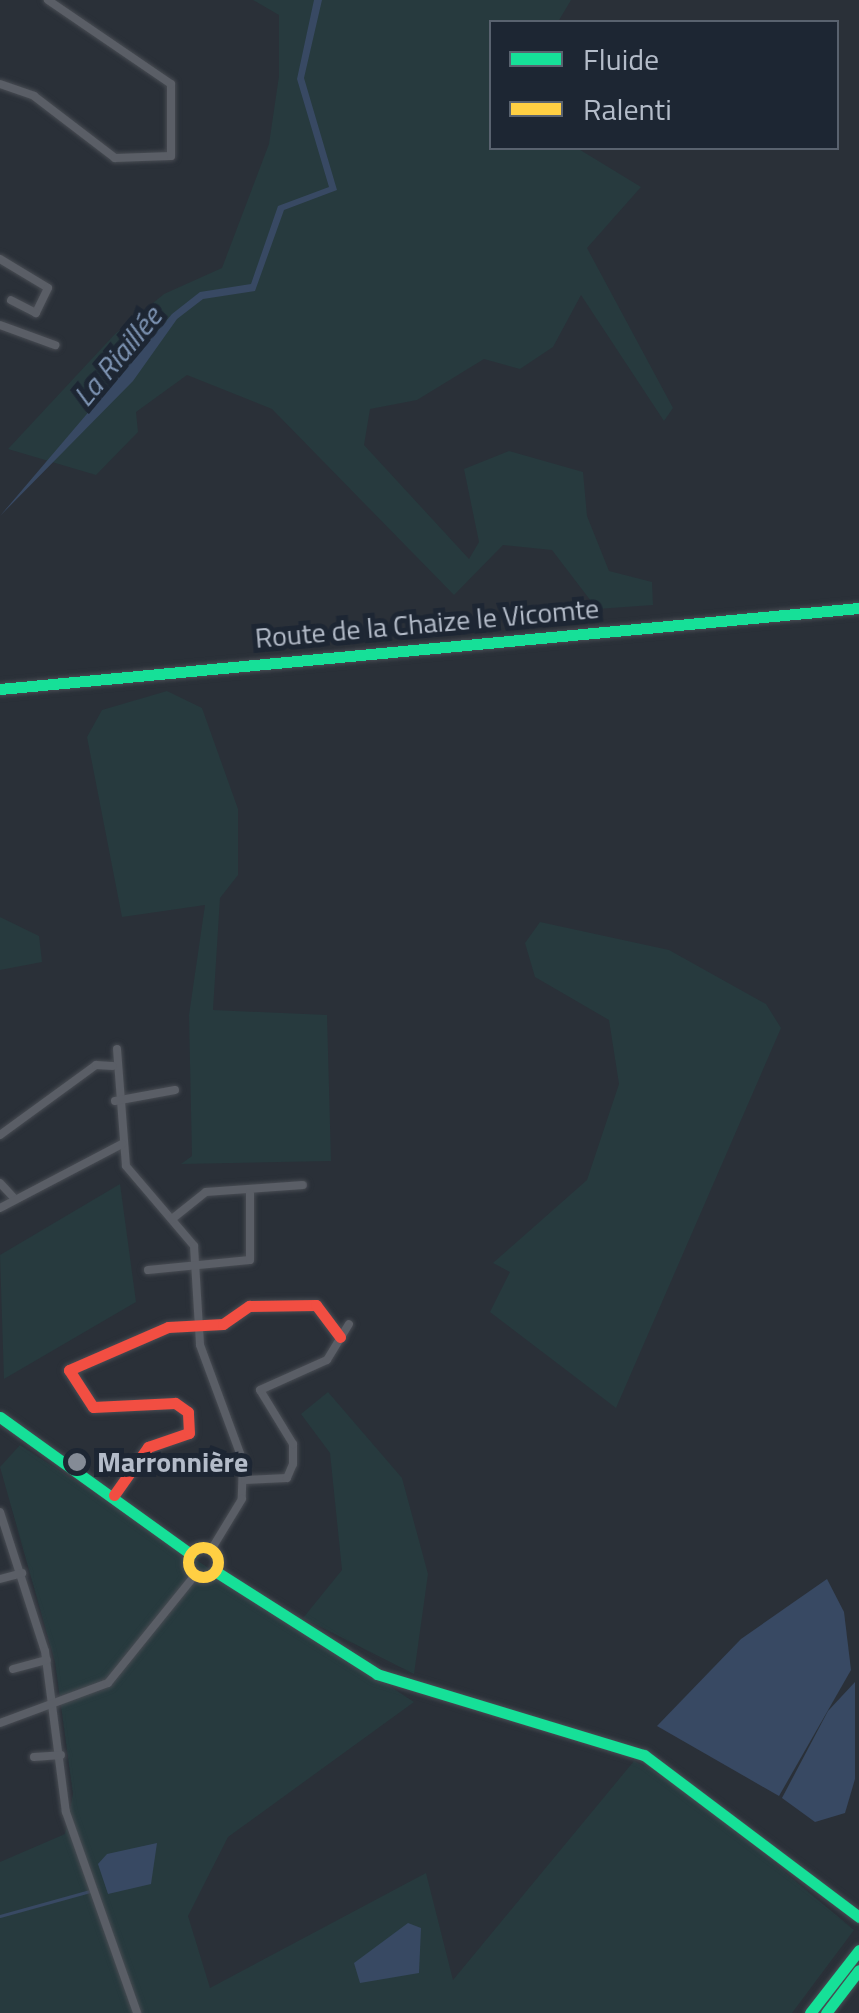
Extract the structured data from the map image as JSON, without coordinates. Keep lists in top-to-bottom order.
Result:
{
  "streets": {
    "main road": ["Route de la Chaize le Vicomte"]
  },
  "water": ["La Riaillée"],
  "places": ["Marronnière"],
  "legend": ["Fluide", "Ralenti"]
}
